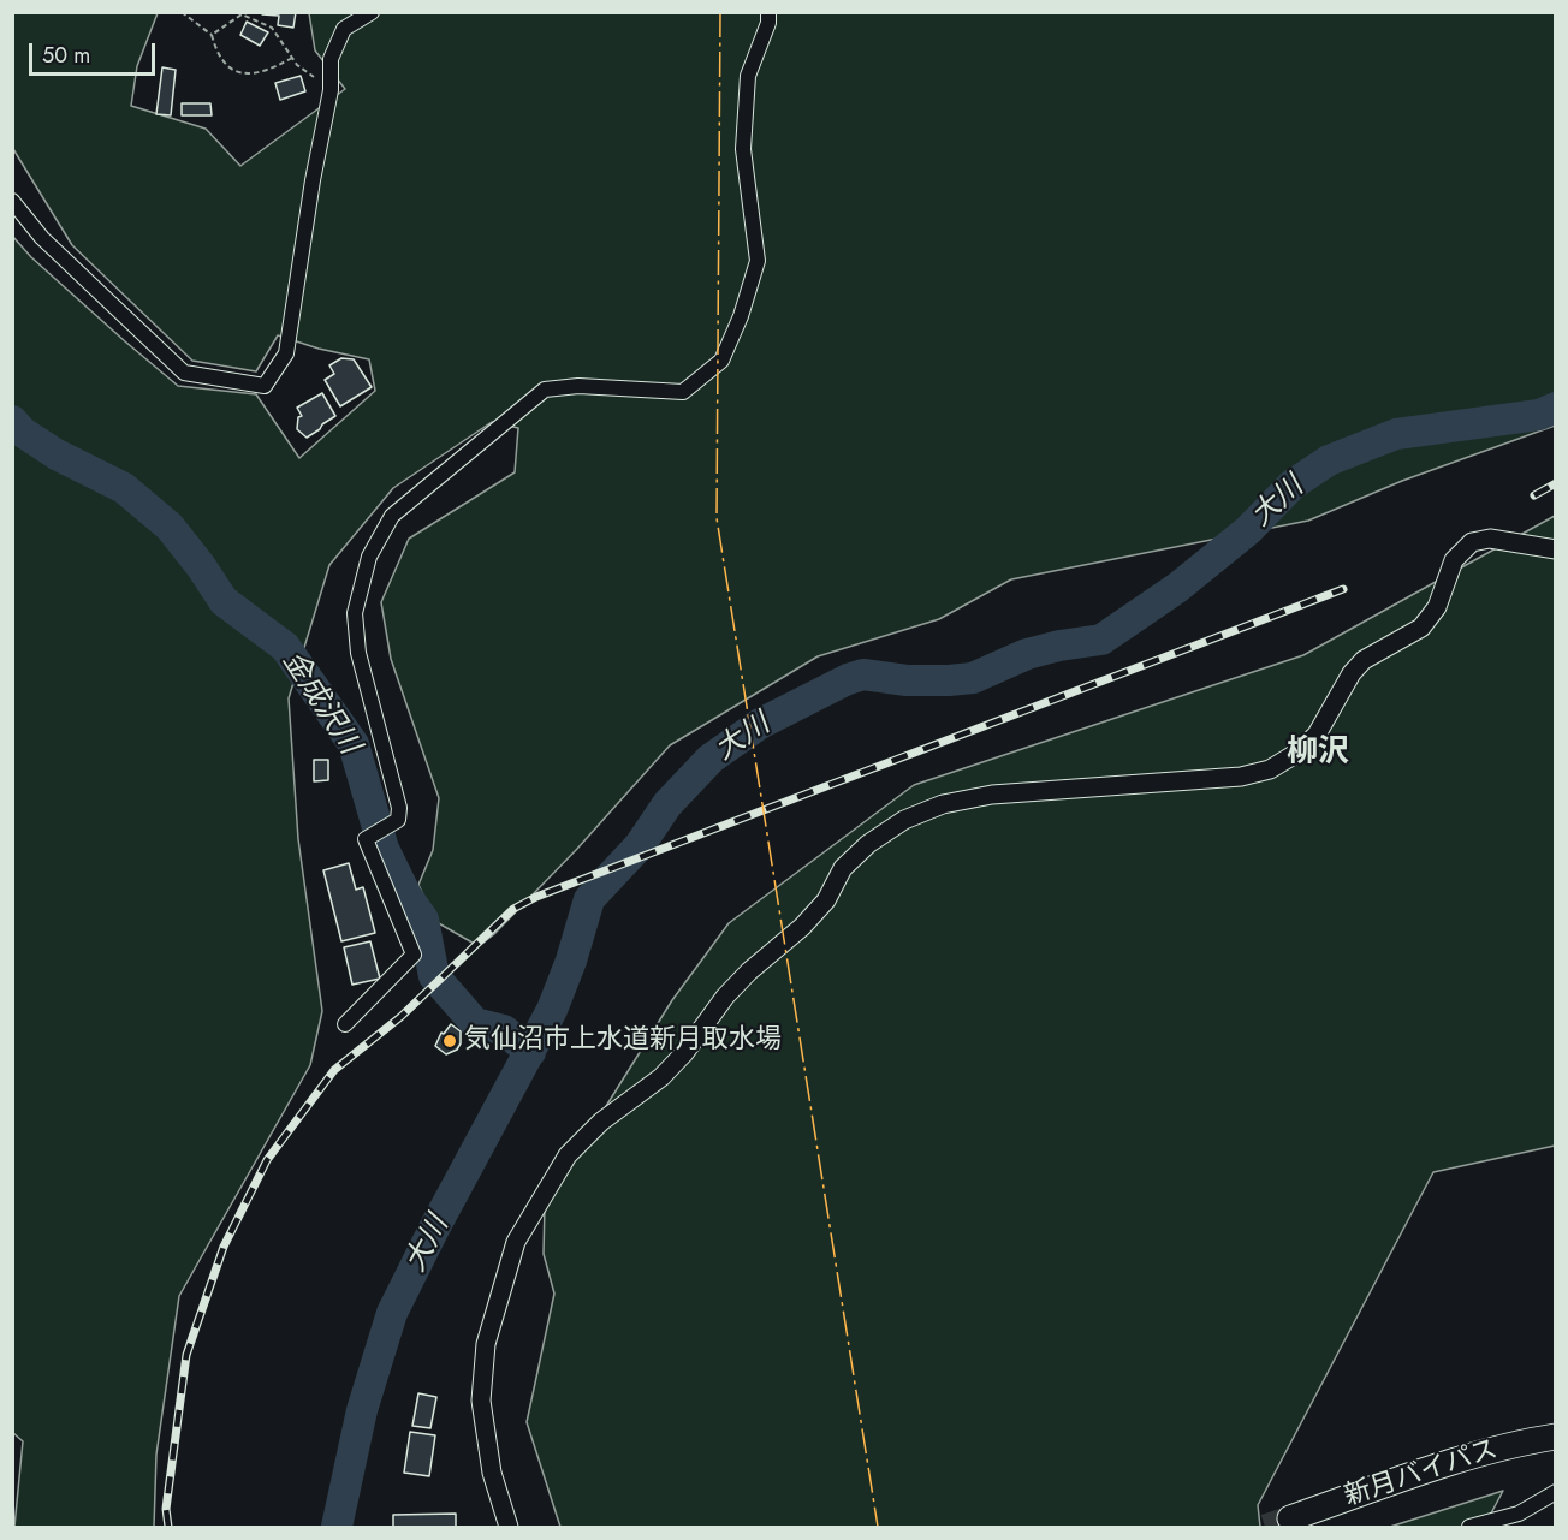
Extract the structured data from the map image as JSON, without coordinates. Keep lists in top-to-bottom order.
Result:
{
  "streets": {
    "highway": ["新月バイパス"]
  },
  "districts": ["柳沢"],
  "water": ["大川", "金成沢川"],
  "places": ["気仙沼市上水道新月取水場"],
  "scale_bar": "50 m"
}
